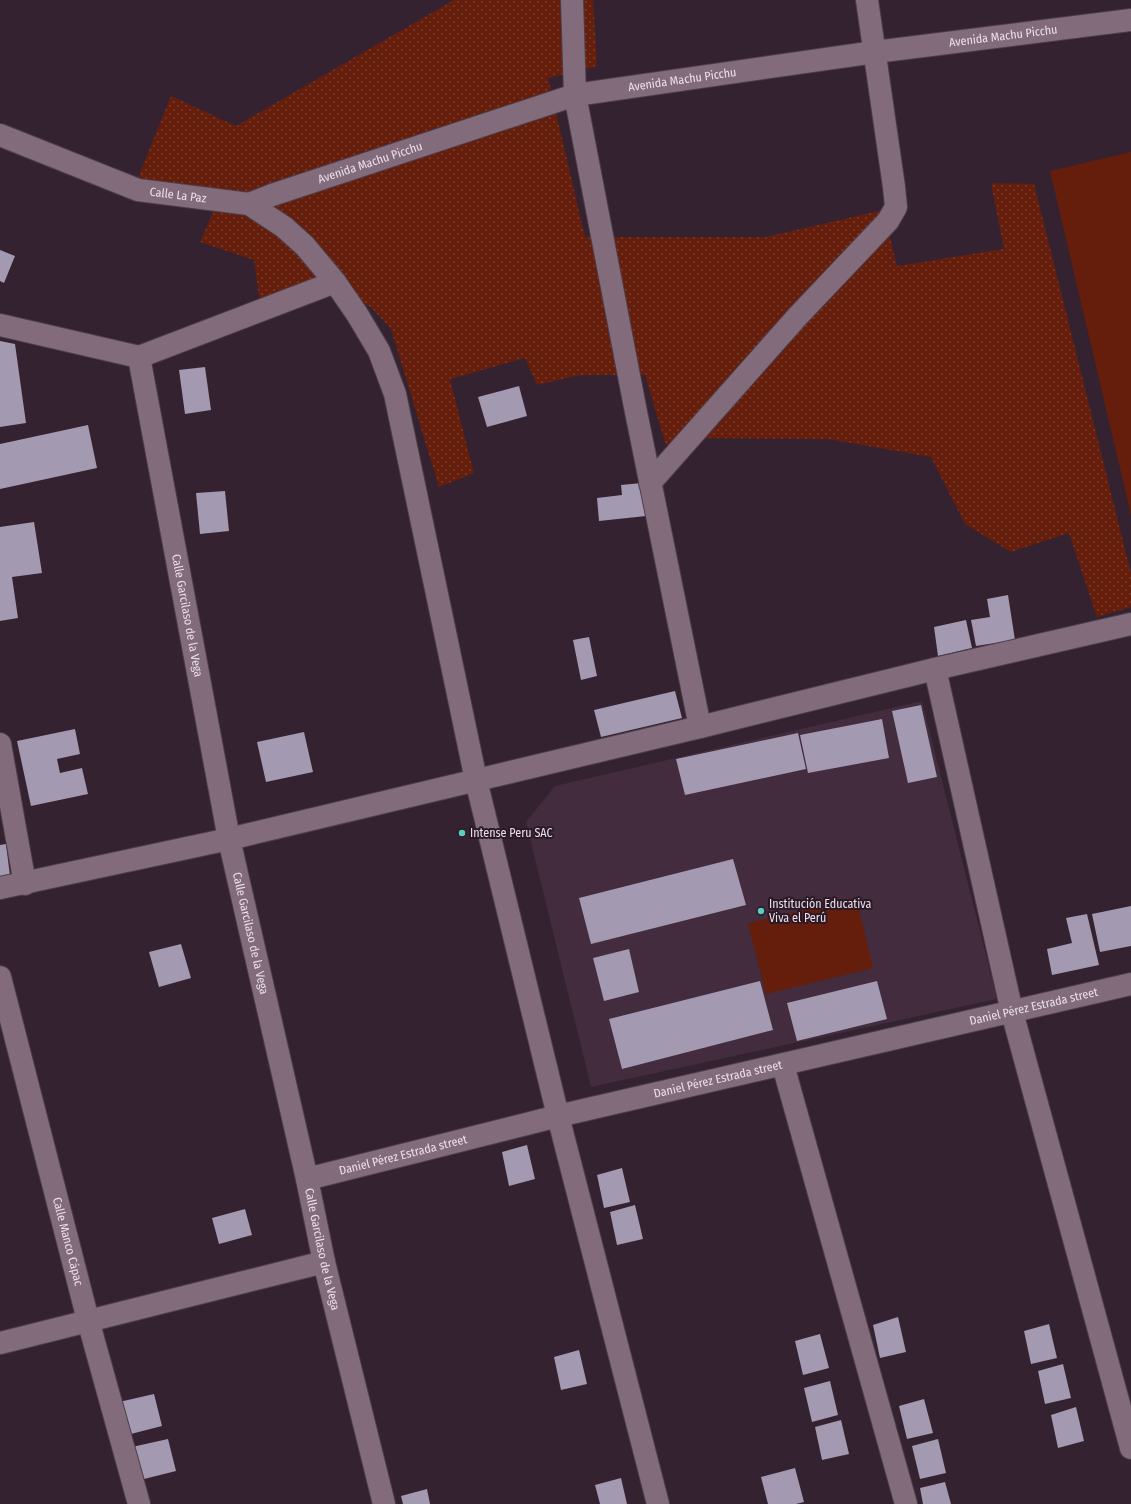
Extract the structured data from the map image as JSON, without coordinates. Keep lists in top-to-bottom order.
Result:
{
  "streets": {
    "street": [
      "Avenida Machu Picchu",
      "Calle La Paz",
      "Calle Garcilaso de la Vega",
      "Daniel Pérez Estrada street",
      "Calle Manco Cápac"
    ]
  },
  "crossings": [
    ["Avenida Machu Picchu", "Calle La Paz"],
    ["Calle La Paz", "Daniel Pérez Estrada street"],
    ["Calle Garcilaso de la Vega", "Daniel Pérez Estrada street"]
  ],
  "places": ["Intense Peru SAC", "Institución Educativa Viva el Perú"]
}
